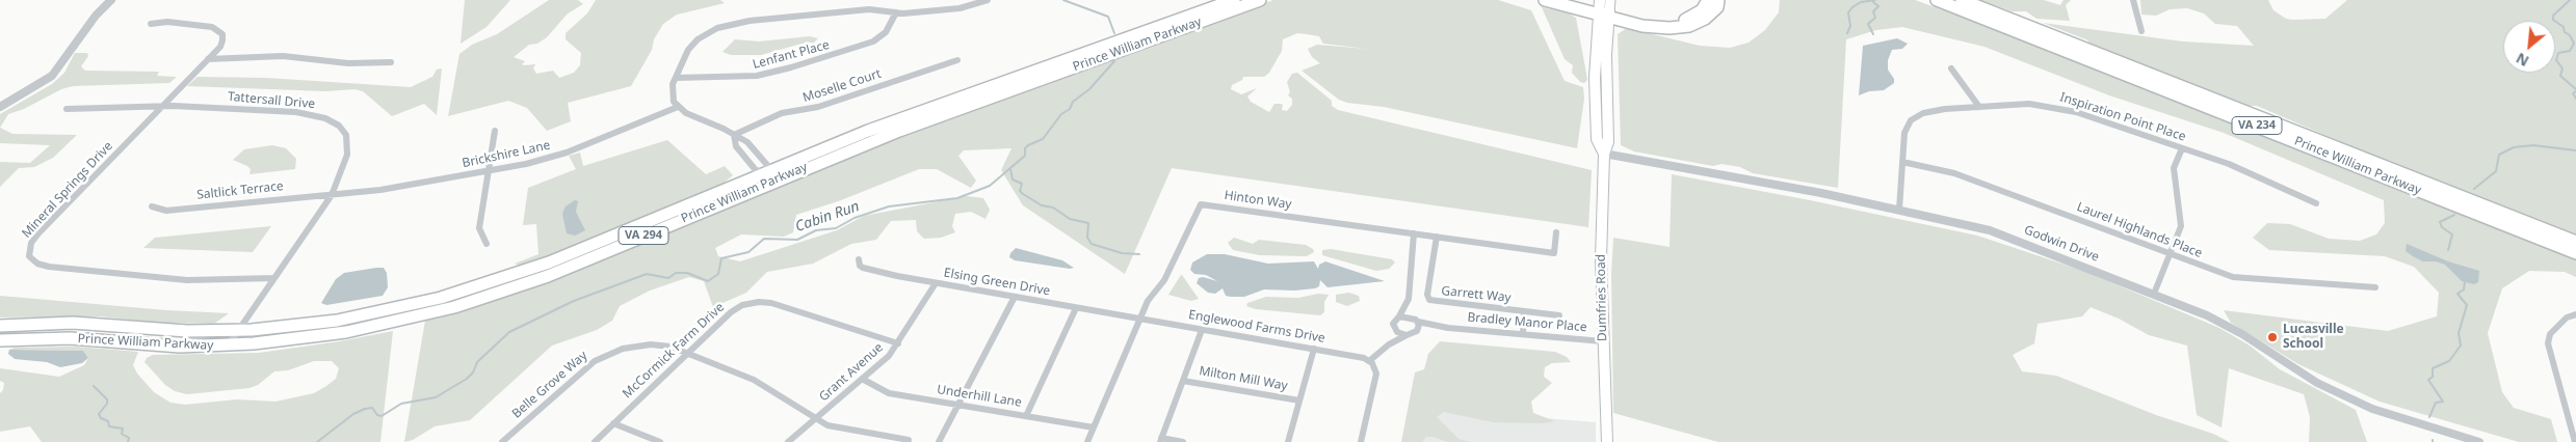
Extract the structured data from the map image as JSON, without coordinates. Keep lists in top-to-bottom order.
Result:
{
  "streets": {
    "highway": ["Prince William Parkway", "VA 234", "VA 294"],
    "main road": ["Dumfries Road"],
    "street": [
      "Lenfant Place",
      "Moselle Court",
      "Tattersall Drive",
      "Inspiration Point Place",
      "Brickshire Lane",
      "Mineral Springs Drive",
      "Saltlick Terrace",
      "Hinton Way",
      "Laurel Highlands Place",
      "Godwin Drive",
      "Elsing Green Drive",
      "Garrett Way",
      "Bradley Manor Place",
      "Englewood Farms Drive",
      "McCormick Farm Drive",
      "Grant Avenue",
      "Milton Mill Way",
      "Belle Grove Way",
      "Underhill Lane"
    ]
  },
  "crossings": [
    ["Prince William Parkway", "Tattersall Drive"],
    ["Tattersall Drive", "Brickshire Lane"],
    ["Tattersall Drive", "Mineral Springs Drive"],
    ["Tattersall Drive", "Saltlick Terrace"],
    ["Inspiration Point Place", "Laurel Highlands Place"],
    ["Inspiration Point Place", "Godwin Drive"],
    ["Brickshire Lane", "Saltlick Terrace"],
    ["Hinton Way", "Elsing Green Drive"],
    ["Hinton Way", "Garrett Way"],
    ["Hinton Way", "Englewood Farms Drive"],
    ["Hinton Way", "Underhill Lane"],
    ["Godwin Drive", "Dumfries Road"],
    ["Elsing Green Drive", "Englewood Farms Drive"],
    ["Elsing Green Drive", "Grant Avenue"],
    ["Garrett Way", "Bradley Manor Place"],
    ["Dumfries Road", "Bradley Manor Place"],
    ["McCormick Farm Drive", "Grant Avenue"],
    ["McCormick Farm Drive", "Belle Grove Way"],
    ["Grant Avenue", "Belle Grove Way"],
    ["Grant Avenue", "Underhill Lane"]
  ],
  "water": ["Cabin Run"],
  "places": ["Lucasville School"],
  "north": "bottom left"
}
